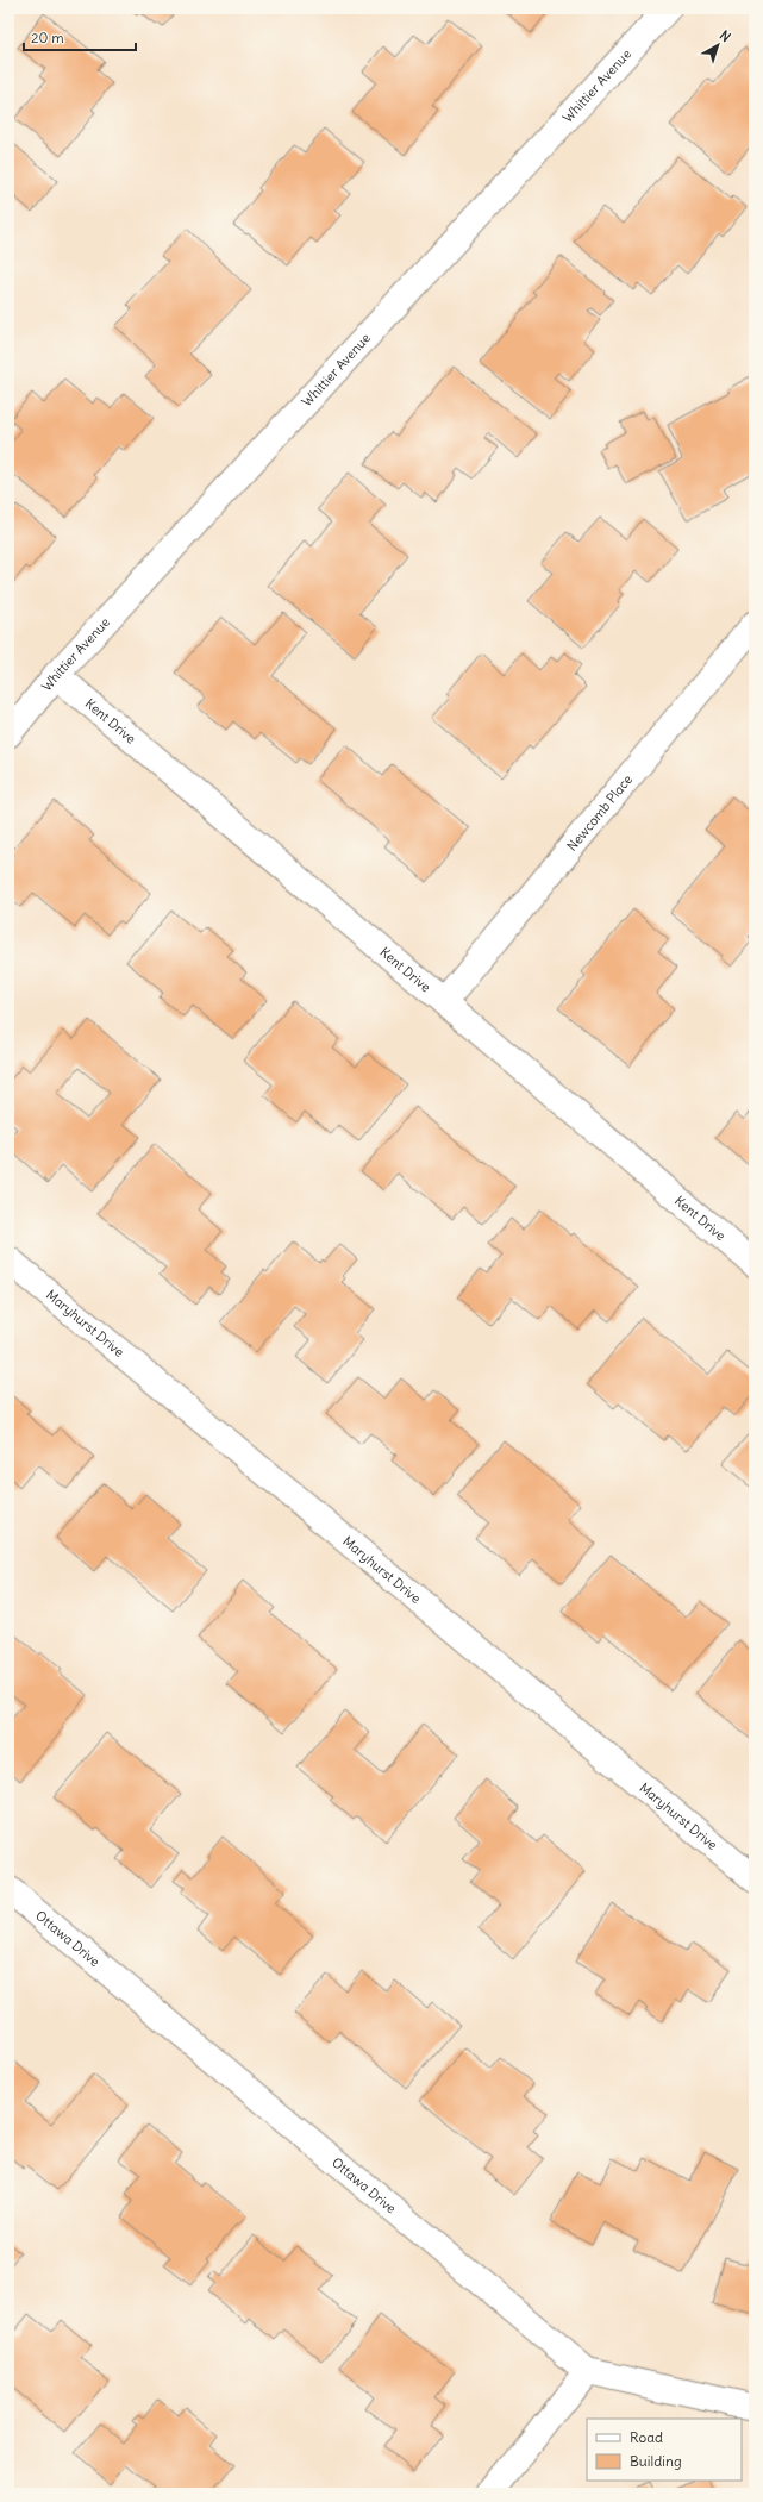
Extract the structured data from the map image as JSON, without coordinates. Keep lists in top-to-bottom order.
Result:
{
  "streets": {
    "street": [
      "Whittier Avenue",
      "Kent Drive",
      "Newcomb Place",
      "Maryhurst Drive",
      "Ottawa Drive"
    ]
  },
  "crossings": [
    ["Whittier Avenue", "Kent Drive"],
    ["Kent Drive", "Newcomb Place"]
  ],
  "legend": ["Road", "Building"],
  "scale_bar": "20 m",
  "north": "top right"
}
